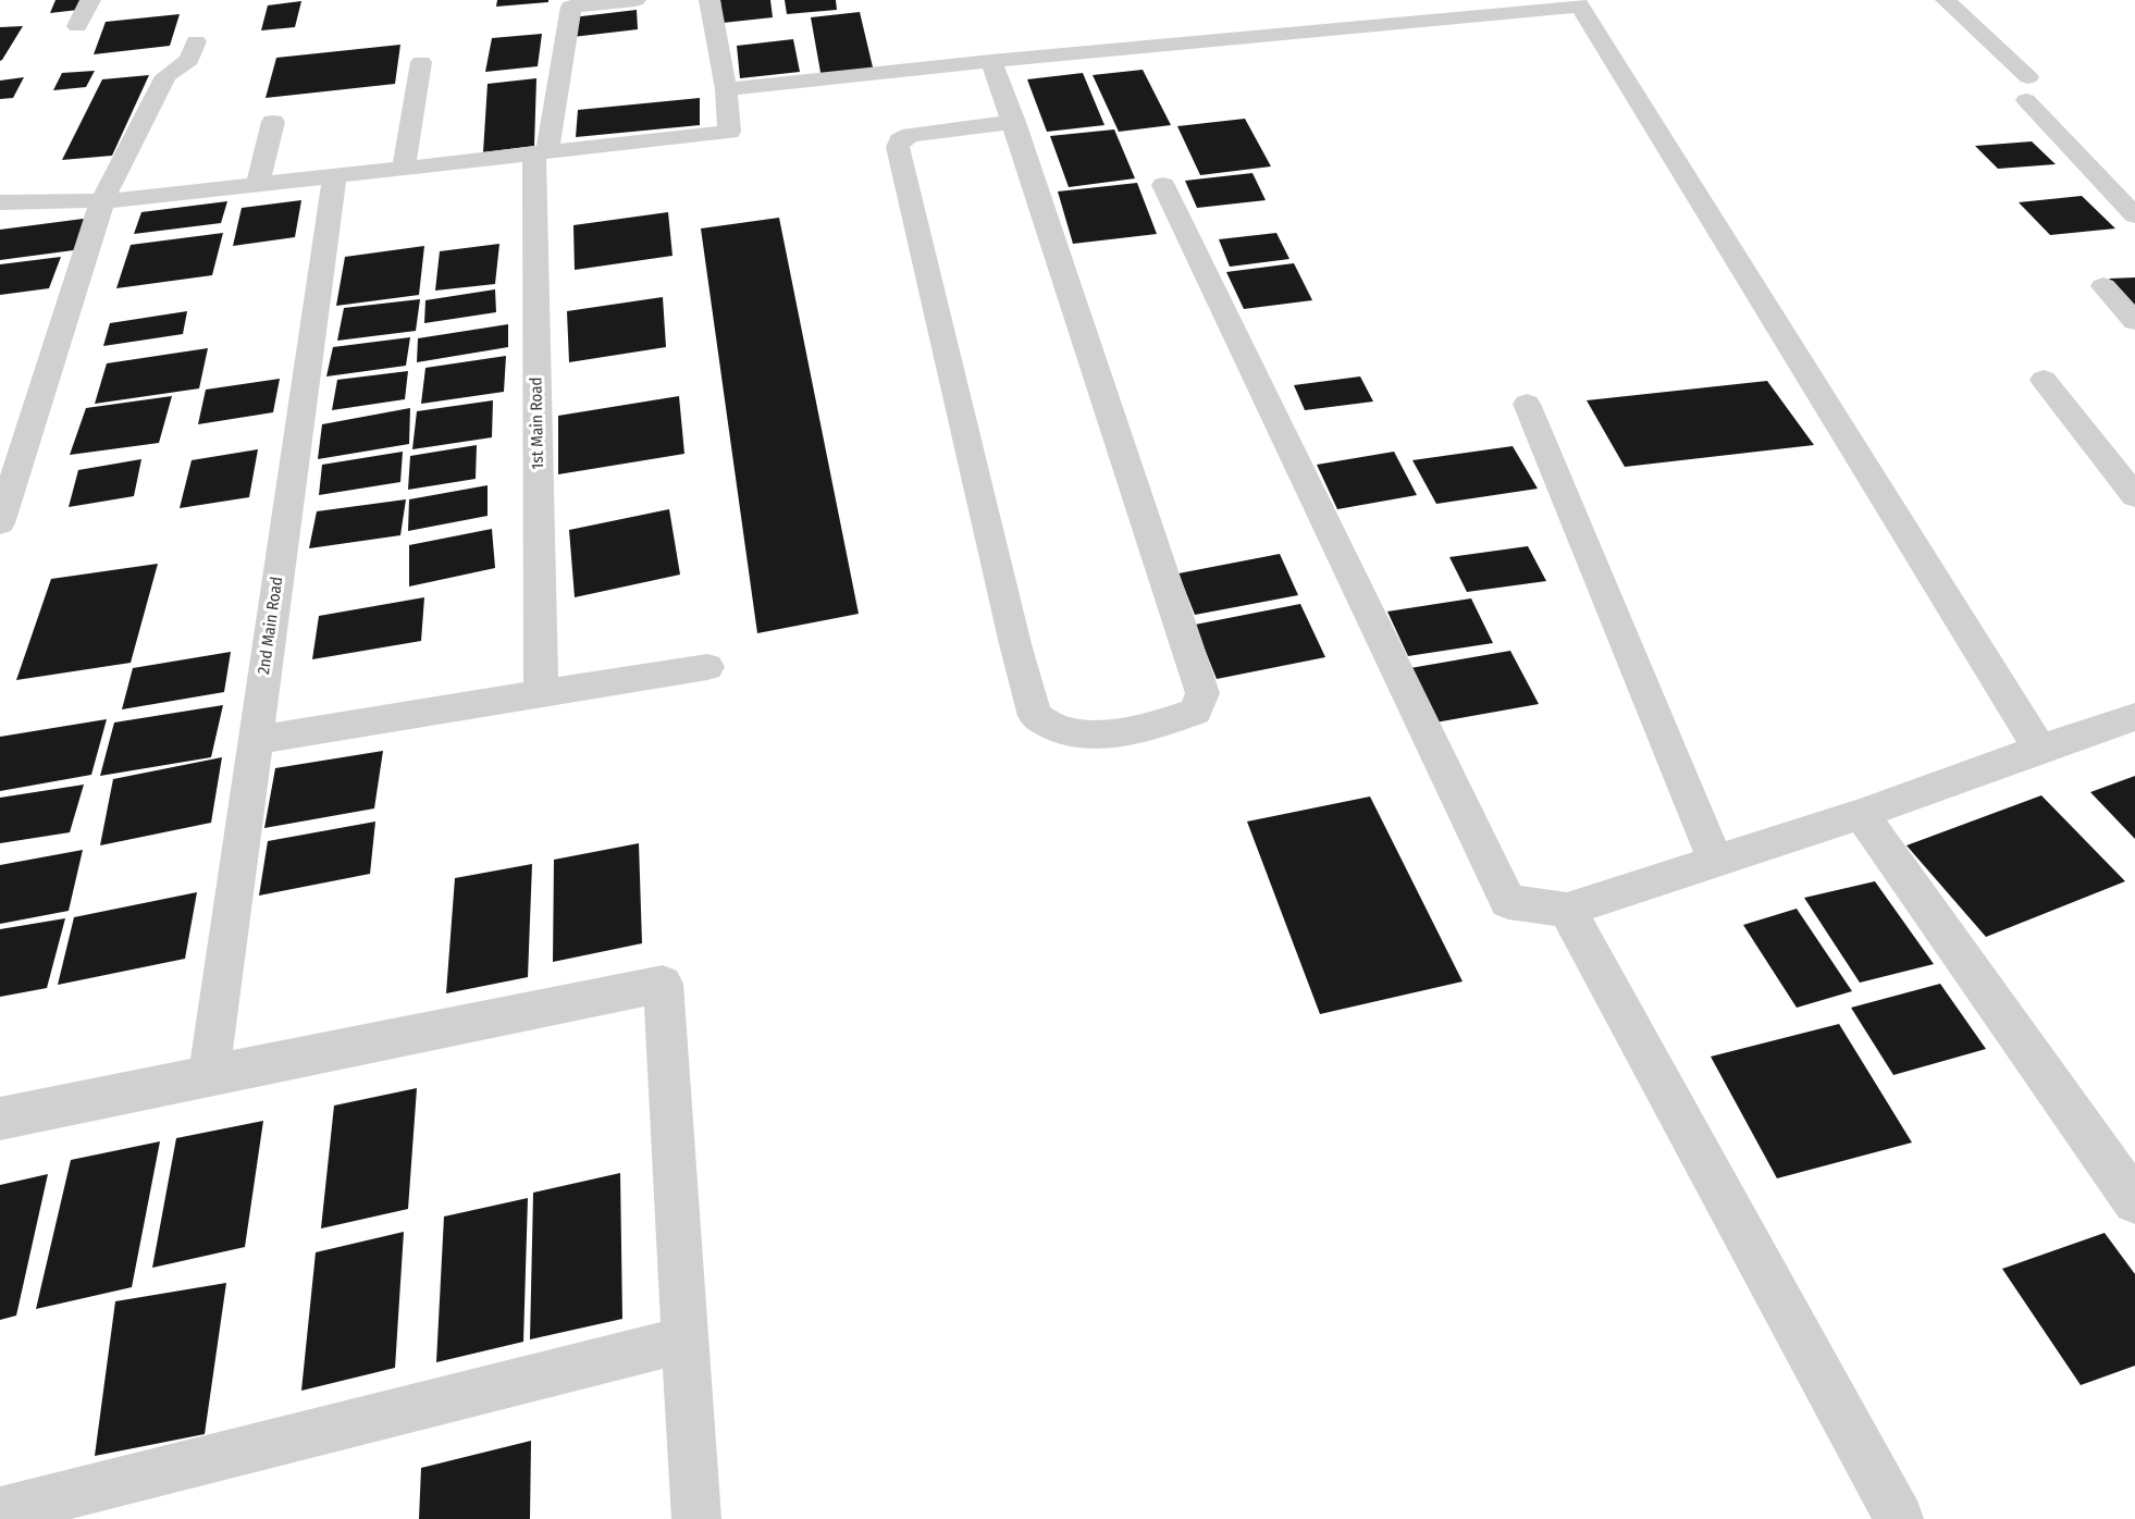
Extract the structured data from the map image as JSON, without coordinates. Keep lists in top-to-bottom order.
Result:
{
  "streets": {
    "street": ["1st Main Road", "2nd Main Road"]
  }
}
